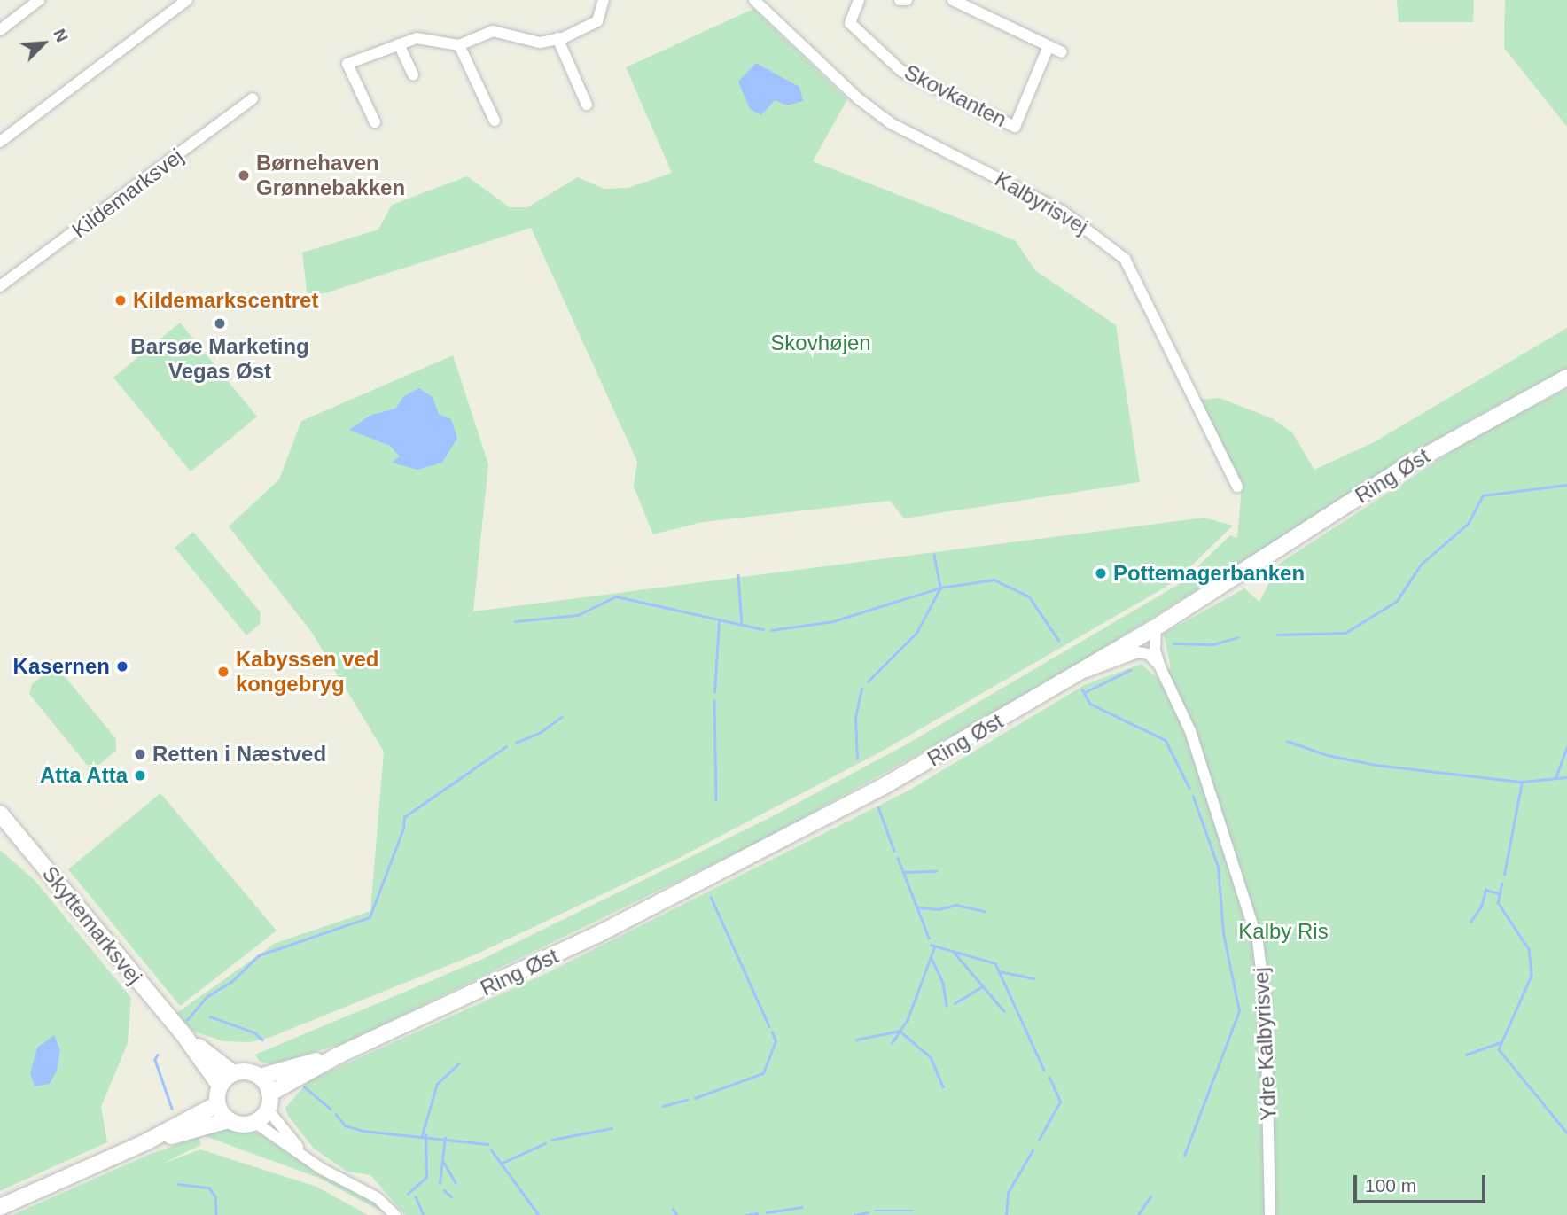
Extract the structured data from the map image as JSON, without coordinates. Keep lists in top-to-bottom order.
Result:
{
  "streets": {
    "main road": ["Ring Øst", "Skyttemarksvej"],
    "street": [
      "Skovkanten",
      "Kildemarksvej",
      "Kalbyrisvej",
      "Ydre Kalbyrisvej"
    ]
  },
  "crossings": [
    ["Ring Øst", "Skyttemarksvej"],
    ["Ring Øst", "Ydre Kalbyrisvej"]
  ],
  "parks": ["Skovhøjen", "Kalby Ris"],
  "places": [
    "Børnehaven Grønnebakken",
    "Kildemarkscentret",
    "Barsøe Marketing Vegas Øst",
    "Pottemagerbanken",
    "Kasernen",
    "Kabyssen ved kongebryg",
    "Retten i Næstved",
    "Atta Atta"
  ],
  "scale_bar": "100 m",
  "north": "top right"
}
